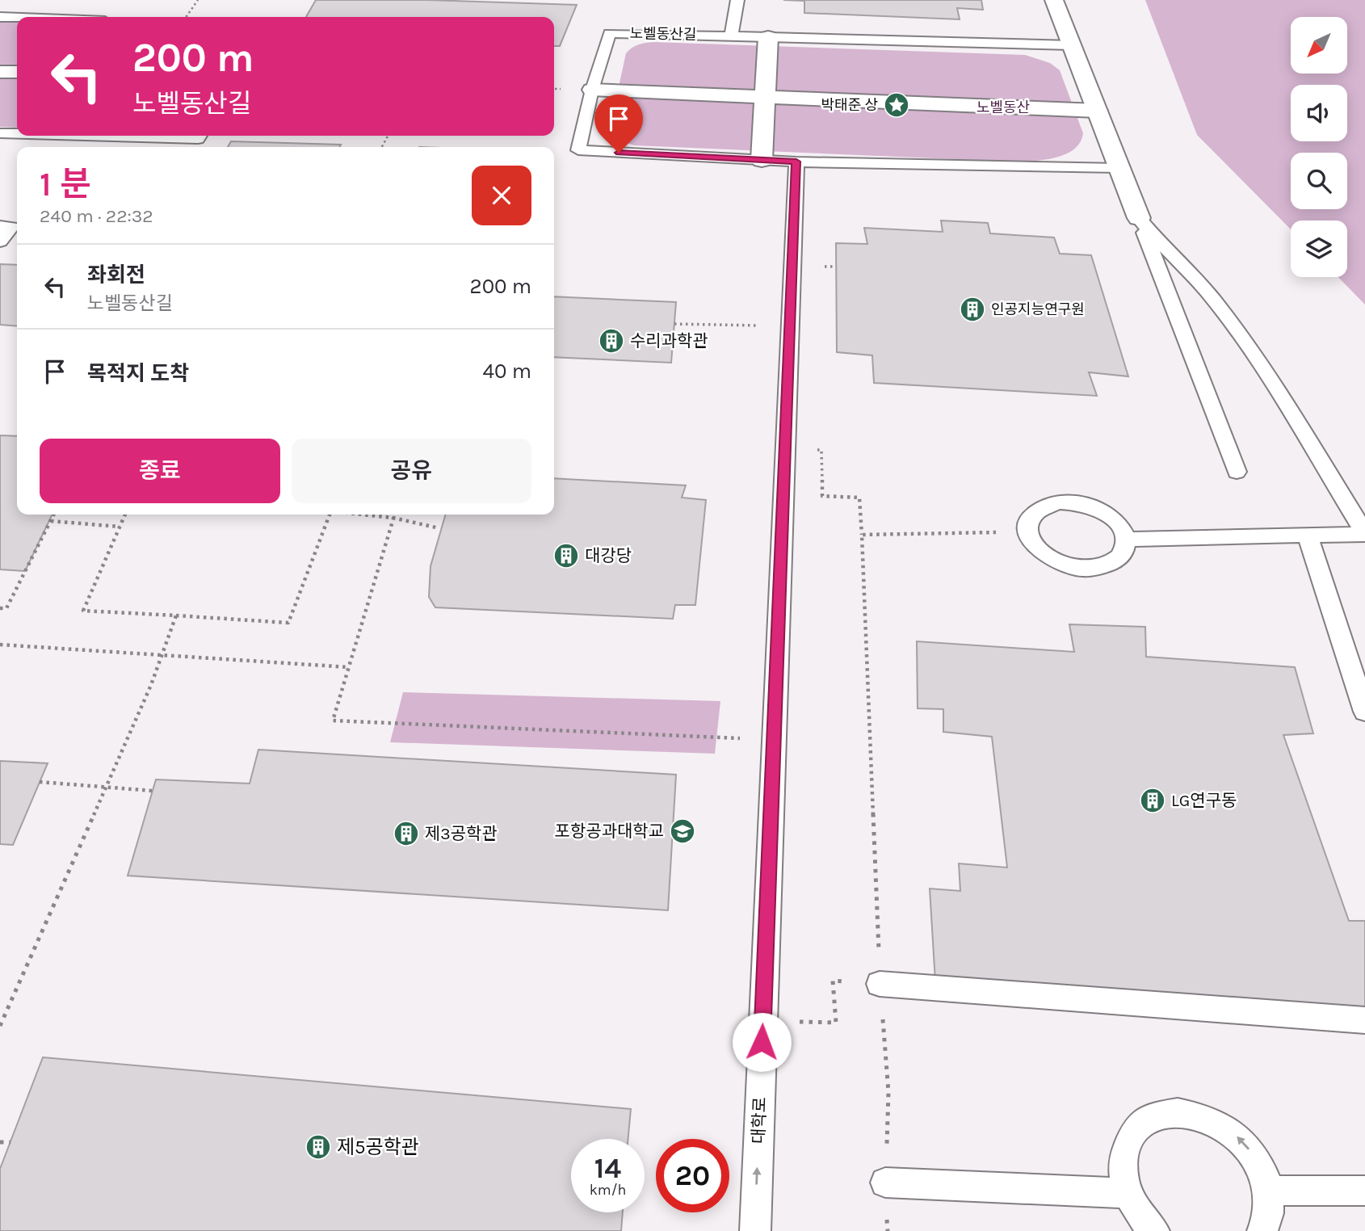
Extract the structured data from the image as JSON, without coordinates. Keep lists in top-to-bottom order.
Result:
{
  "streets": {
    "lane": ["노벨동산길", "대학로"]
  },
  "crossings": [
    ["노벨동산길", "대학로"]
  ],
  "parks": ["노벨동산"],
  "places": {
    "place": ["박태준 상"],
    "building": [
      "인공지능연구원",
      "수리과학관",
      "대강당",
      "LG연구동",
      "제3공학관",
      "제5공학관"
    ],
    "school or university": ["포항공과대학교"]
  },
  "north": "bottom left",
  "page": {
    "turn": ["200 m", "노벨동산길"],
    "heading": ["1 분", "240 m · 22:32"],
    "list": [
      {
        "name": "좌회전",
        "note": "노벨동산길",
        "value": "200 m"
      },
      {
        "name": "목적지 도착",
        "value": "40 m"
      }
    ],
    "buttons": ["종료", "공유"],
    "speed": "14 km/h",
    "limit": "20"
  }
}
